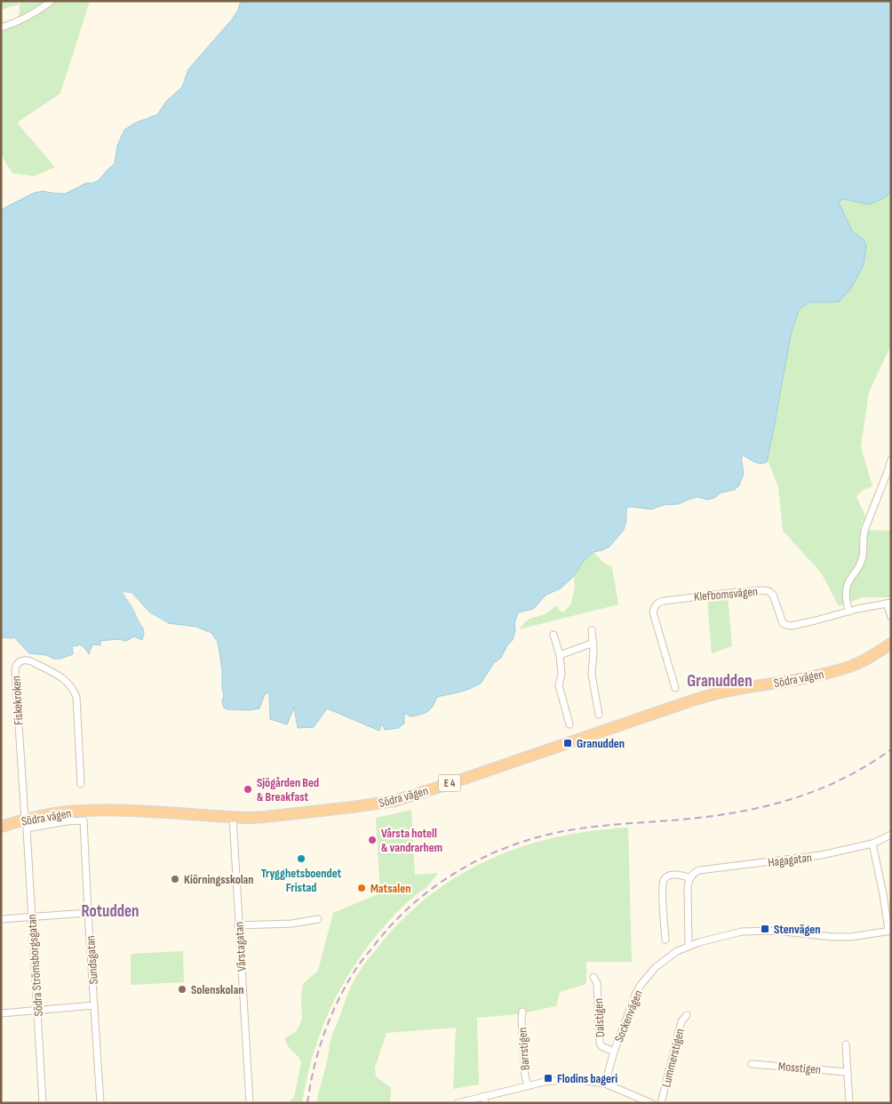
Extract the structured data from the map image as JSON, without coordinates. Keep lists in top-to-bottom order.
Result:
{
  "streets": {
    "highway": ["Södra vägen", "E 4"],
    "street": [
      "Klefbomsvägen",
      "Fiskekroken",
      "Hagagatan",
      "Vårstagatan",
      "Sundsgatan",
      "Södra Strömsborgsgatan",
      "Sockenvägen",
      "Dalstigen",
      "Barrstigen",
      "Lummerstigen",
      "Mosstigen"
    ]
  },
  "crossings": [
    ["Södra vägen", "Fiskekroken"],
    ["Södra vägen", "Vårstagatan"],
    ["Södra vägen", "Sundsgatan"],
    ["Södra vägen", "Södra Strömsborgsgatan"],
    ["Fiskekroken", "Sundsgatan"],
    ["Fiskekroken", "Södra Strömsborgsgatan"],
    ["Sundsgatan", "Södra Strömsborgsgatan"],
    ["Sockenvägen", "Dalstigen"]
  ],
  "districts": ["Granudden", "Rotudden"],
  "places": {
    "transit": ["Granudden", "Stenvägen", "Flodins bageri"],
    "other": [
      "Sjögården Bed & Breakfast",
      "Vårsta hotell & vandrarhem",
      "Trygghetsboendet Fristad",
      "Kiörningsskolan",
      "Matsalen",
      "Solenskolan"
    ]
  }
}
